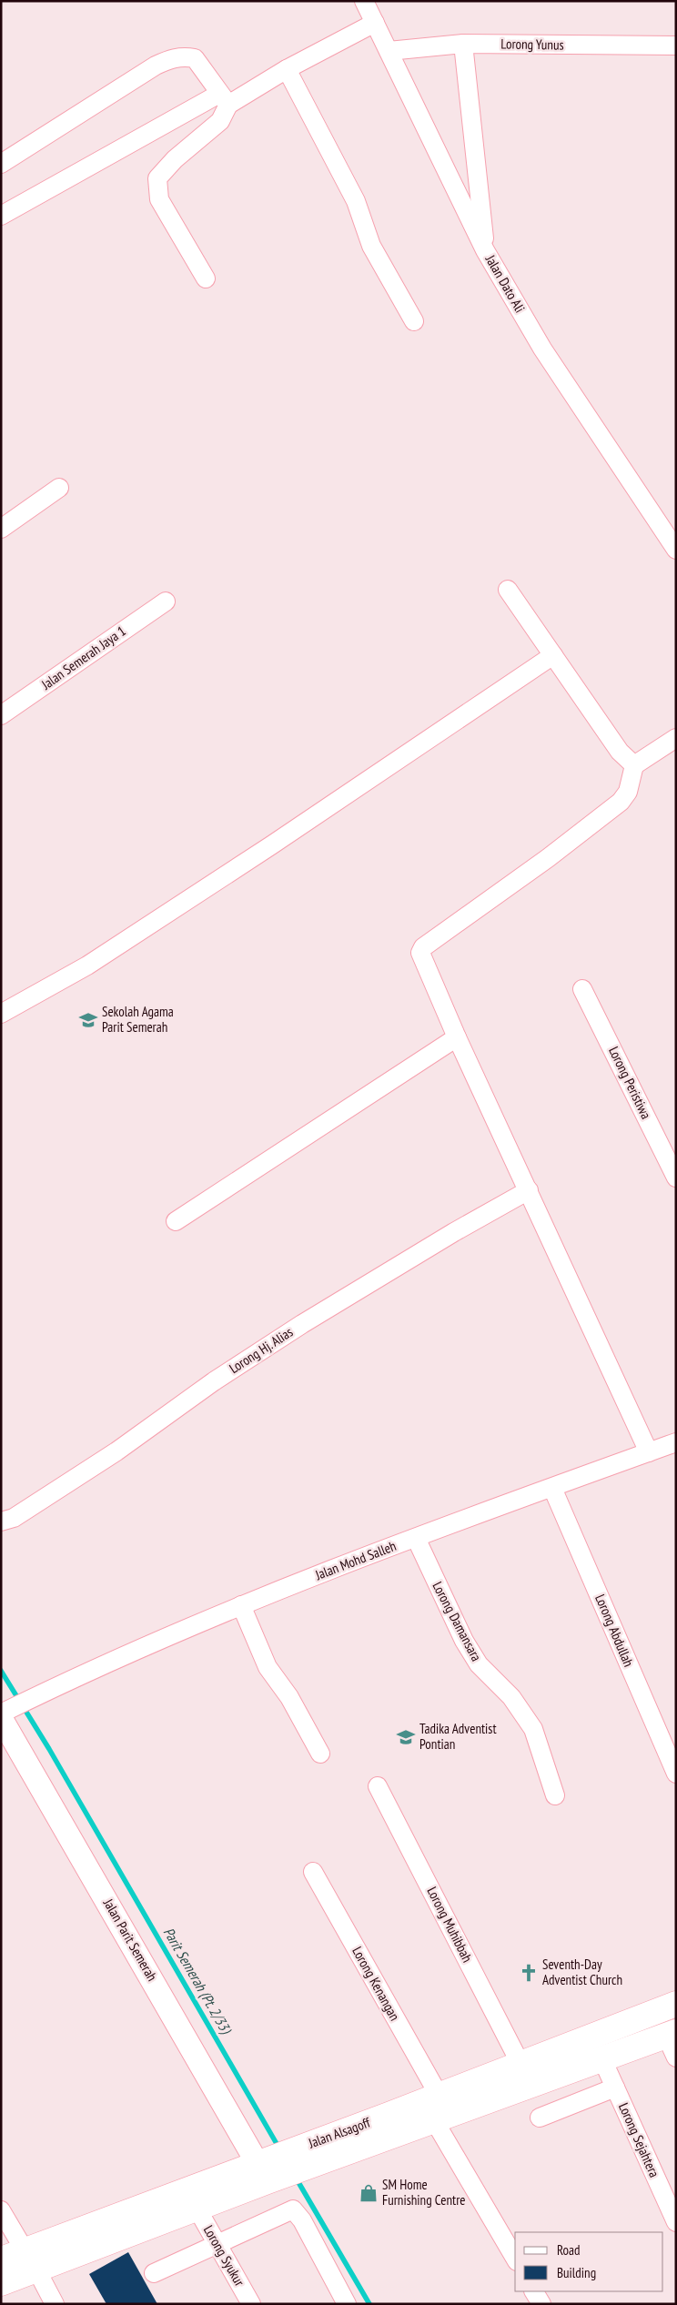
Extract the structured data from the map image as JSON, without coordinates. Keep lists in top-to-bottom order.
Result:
{
  "streets": {
    "highway": ["Jalan Alsagoff"],
    "main road": ["Jalan Parit Semerah"],
    "street": [
      "Lorong Yunus",
      "Jalan Dato Ali",
      "Jalan Semerah Jaya 1",
      "Lorong Peristiwa",
      "Lorong Hj. Alias",
      "Jalan Mohd Salleh",
      "Lorong Damansara",
      "Lorong Abdullah",
      "Lorong Muhibbah",
      "Lorong Kenangan",
      "Lorong Sejahtera",
      "Lorong Syukur"
    ]
  },
  "crossings": [
    ["Lorong Yunus", "Jalan Dato Ali"],
    ["Jalan Mohd Salleh", "Lorong Damansara"],
    ["Jalan Mohd Salleh", "Lorong Abdullah"],
    ["Jalan Mohd Salleh", "Jalan Parit Semerah"],
    ["Lorong Muhibbah", "Jalan Alsagoff"],
    ["Jalan Parit Semerah", "Jalan Alsagoff"],
    ["Lorong Kenangan", "Jalan Alsagoff"],
    ["Jalan Alsagoff", "Lorong Sejahtera"],
    ["Jalan Alsagoff", "Lorong Syukur"]
  ],
  "water": ["Parit Semerah (Pt. 2/33)"],
  "places": {
    "school or university": ["Sekolah Agama Parit Semerah", "Tadika Adventist Pontian"],
    "church": ["Seventh-Day Adventist Church"],
    "shop": ["SM Home Furnishing Centre"]
  },
  "legend": ["Road", "Building"]
}
